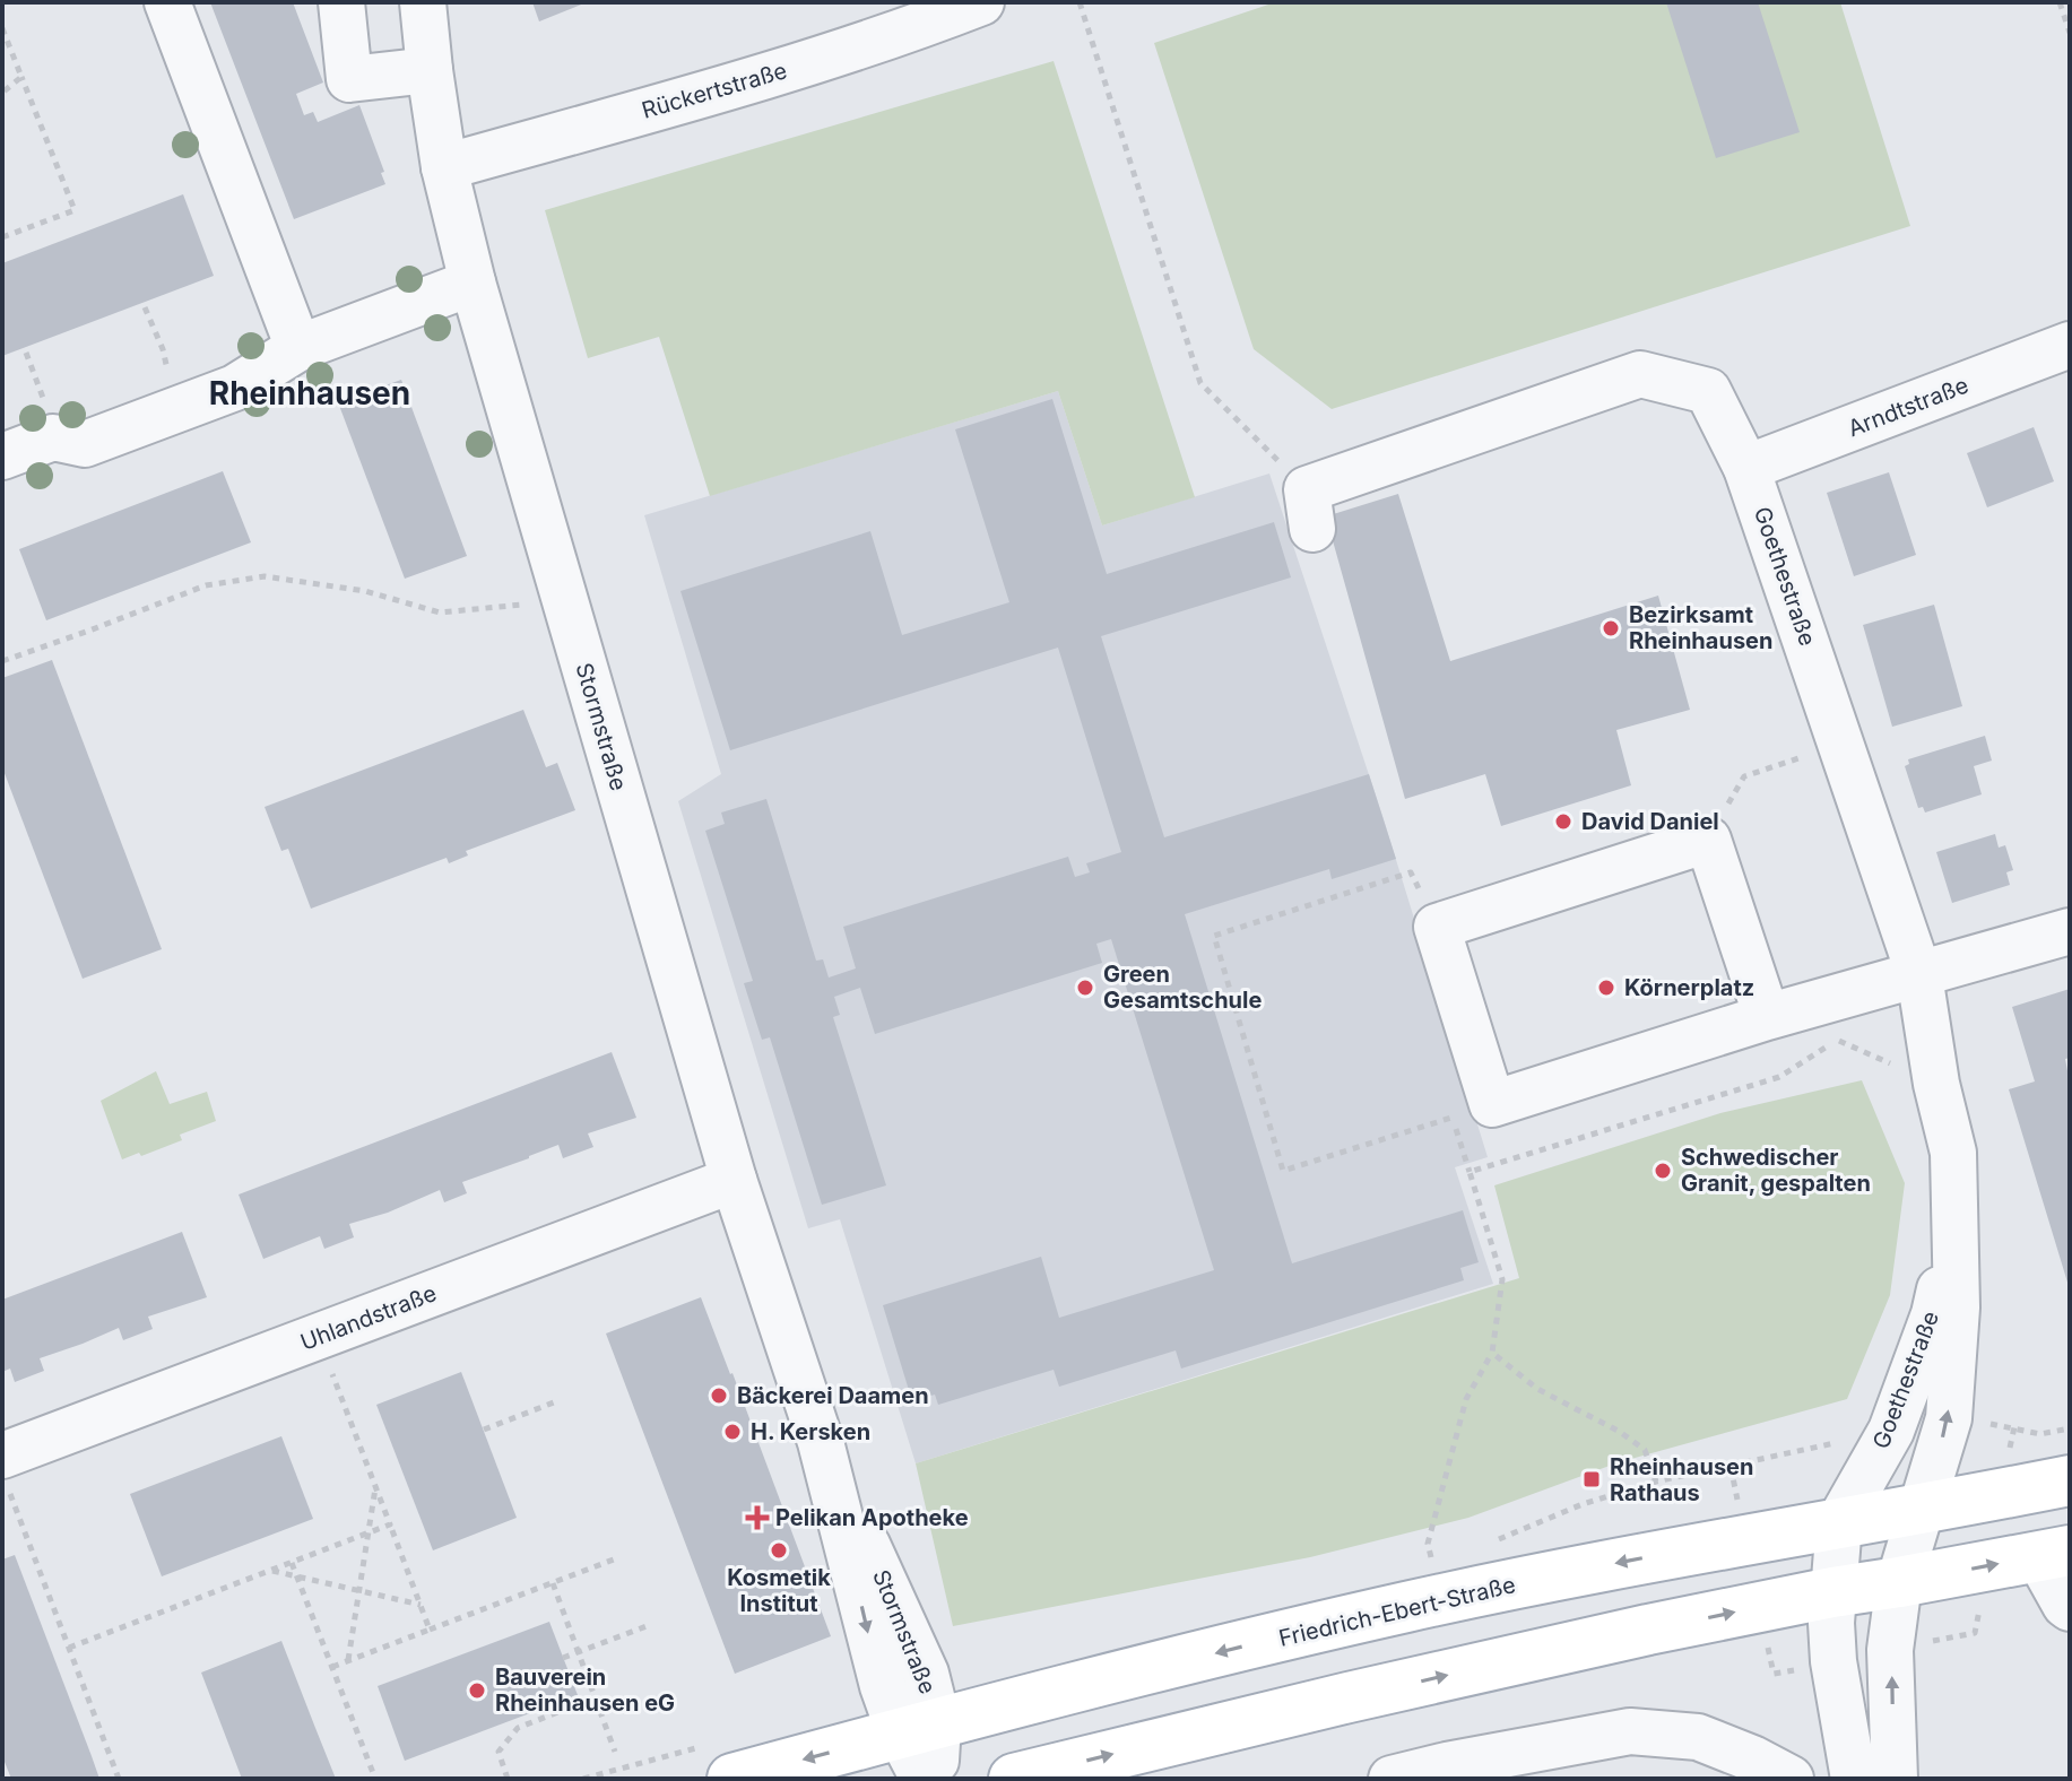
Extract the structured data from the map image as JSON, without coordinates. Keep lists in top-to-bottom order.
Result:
{
  "streets": {
    "main road": ["Friedrich-Ebert-Straße"],
    "street": [
      "Rückertstraße",
      "Arndtstraße",
      "Goethestraße",
      "Stormstraße",
      "Uhlandstraße"
    ]
  },
  "crossings": [
    ["Rückertstraße", "Stormstraße"],
    ["Arndtstraße", "Goethestraße"],
    ["Goethestraße", "Friedrich-Ebert-Straße"],
    ["Stormstraße", "Uhlandstraße"],
    ["Stormstraße", "Friedrich-Ebert-Straße"]
  ],
  "districts": ["Rheinhausen"],
  "places": {
    "other": [
      "Bezirksamt Rheinhausen",
      "David Daniel",
      "Green Gesamtschule",
      "Körnerplatz",
      "Schwedischer Granit, gespalten",
      "Bäckerei Daamen",
      "H. Kersken",
      "Kosmetik Institut",
      "Bauverein Rheinhausen eG"
    ],
    "transit": ["Rheinhausen Rathaus"],
    "health": ["Pelikan Apotheke"]
  }
}
